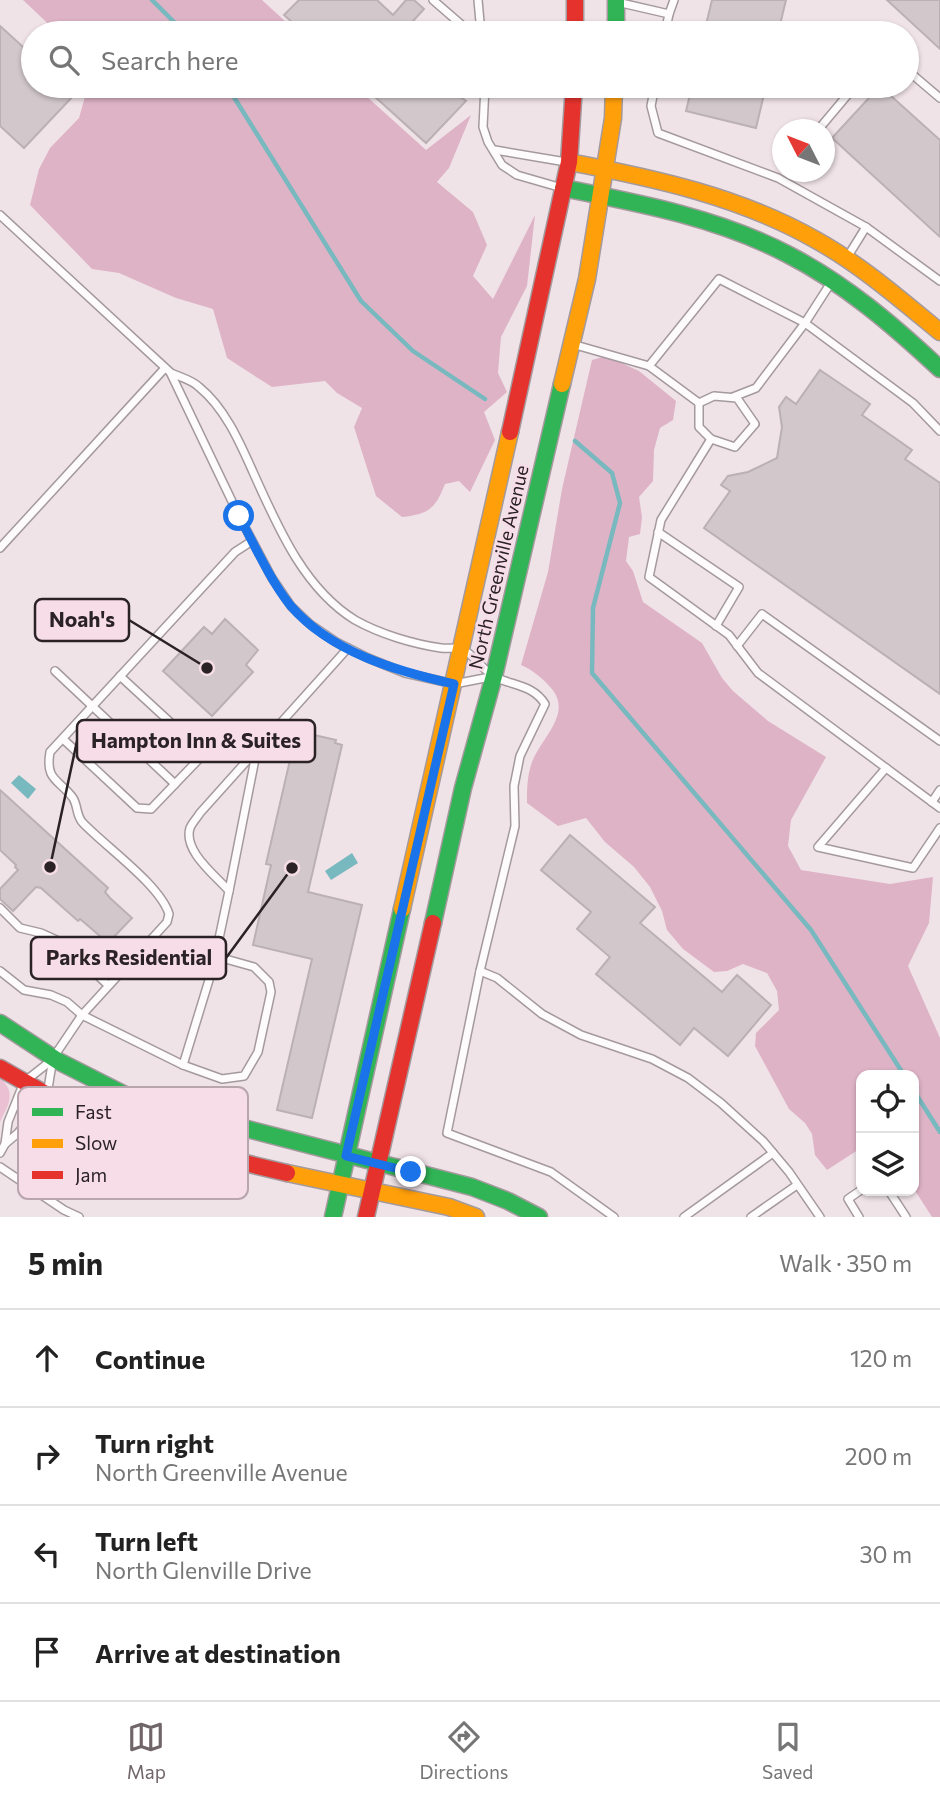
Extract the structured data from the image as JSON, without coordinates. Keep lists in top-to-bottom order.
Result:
{
  "streets": {
    "main road": ["North Greenville Avenue"]
  },
  "places": ["Noah's", "Hampton Inn & Suites", "Parks Residential"],
  "legend": ["Fast", "Slow", "Jam"],
  "north": "top left",
  "page": {
    "search": "Search here",
    "heading": ["5 min", "Walk · 350 m"],
    "list": [
      ["Continue", "120 m"],
      ["Turn right", "North Greenville Avenue", "200 m"],
      ["Turn left", "North Glenville Drive", "30 m"],
      "Arrive at destination"
    ],
    "nav": ["Map", "Directions", "Saved"]
  }
}
